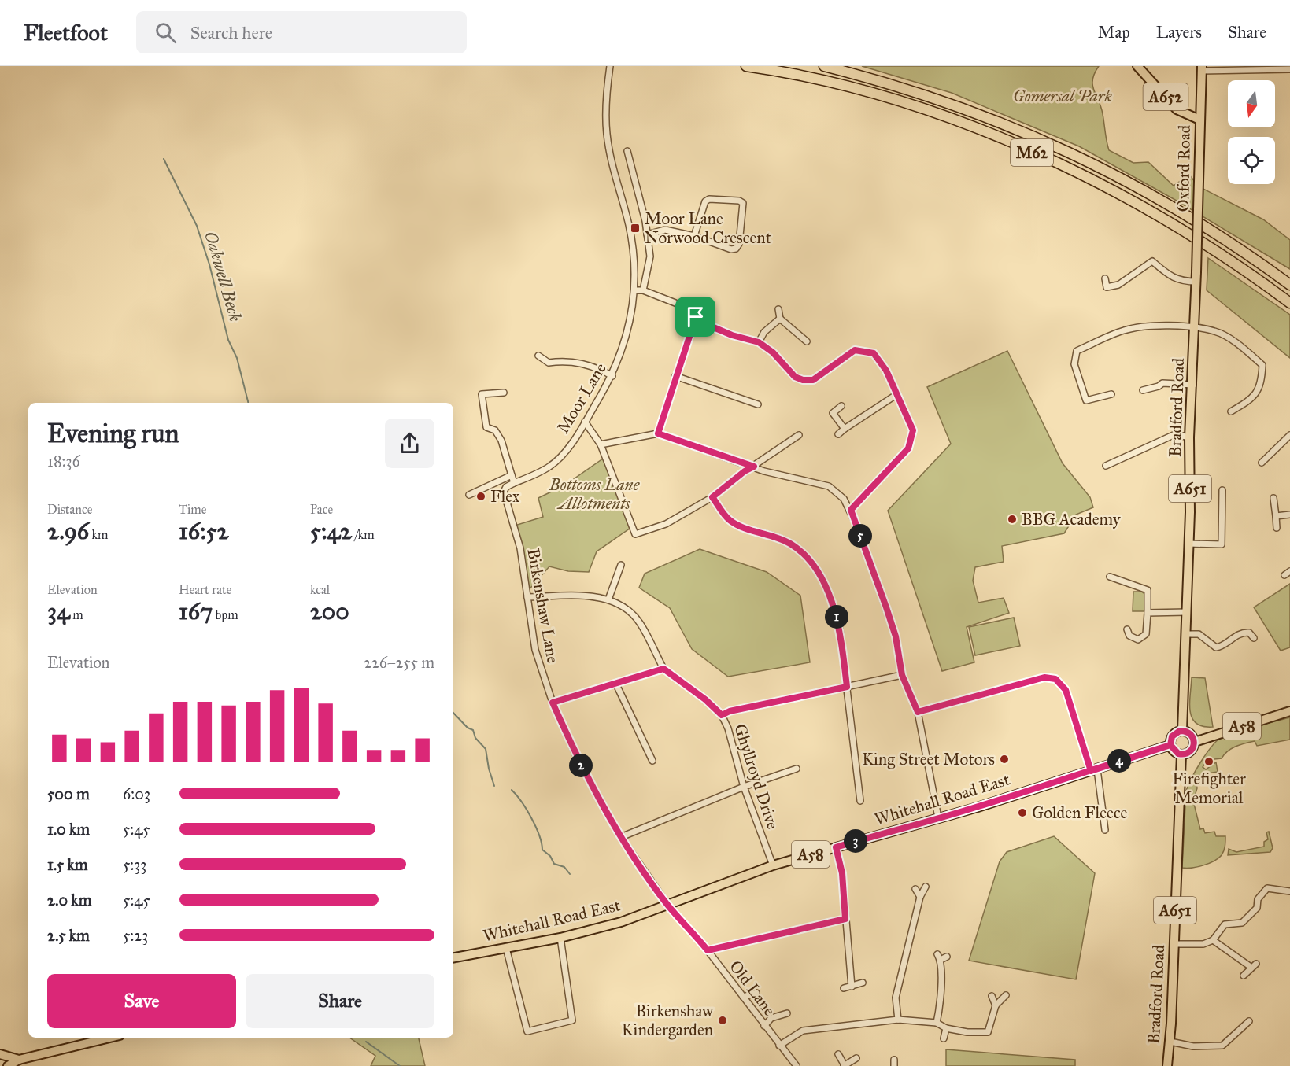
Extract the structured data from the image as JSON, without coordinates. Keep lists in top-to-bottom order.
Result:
{
  "streets": {
    "highway": ["M62"],
    "main road": [
      "A652",
      "Oxford Road",
      "Bradford Road",
      "A651",
      "A58",
      "Whitehall Road East"
    ],
    "street": [
      "Moor Lane",
      "Birkenshaw Lane",
      "Ghyllroyd Drive",
      "Old Lane"
    ]
  },
  "crossings": [
    ["A652", "Oxford Road"],
    ["Oxford Road", "Bradford Road"],
    ["Moor Lane", "Birkenshaw Lane"],
    ["Bradford Road", "A58"],
    ["Bradford Road", "Whitehall Road East"],
    ["Birkenshaw Lane", "Whitehall Road East"],
    ["Birkenshaw Lane", "Old Lane"],
    ["A58", "Whitehall Road East"],
    ["Ghyllroyd Drive", "Whitehall Road East"],
    ["Whitehall Road East", "Old Lane"]
  ],
  "water": ["Oakwell Beck"],
  "parks": ["Gomersal Park", "Bottoms Lane Allotments"],
  "places": {
    "transit": ["Moor Lane Norwood Crescent"],
    "other": [
      "Flex",
      "BBG Academy",
      "King Street Motors",
      "Firefighter Memorial",
      "Golden Fleece",
      "Birkenshaw Kindergarden"
    ]
  },
  "north": "bottom",
  "page": {
    "header": "Fleetfoot",
    "search": "Search here",
    "nav": ["Map", "Layers", "Share"],
    "heading": ["Evening run", "18:36"],
    "stats": [
      ["Distance", "2.96 km"],
      ["Time", "16:52"],
      ["Pace", "5:42 /km"],
      ["Elevation", "34 m"],
      ["Heart rate", "167 bpm"],
      ["kcal", "200"]
    ],
    "pins": [
      "5",
      "1",
      "4",
      "2",
      "3"
    ],
    "chart": ["Elevation", "226–255 m"],
    "list": [
      {
        "name": "500 m",
        "note": "6:03"
      },
      {
        "name": "1.0 km",
        "note": "5:45"
      },
      {
        "name": "1.5 km",
        "note": "5:33"
      },
      {
        "name": "2.0 km",
        "note": "5:45"
      },
      {
        "name": "2.5 km",
        "note": "5:23"
      }
    ],
    "buttons": ["Save", "Share"]
  }
}
